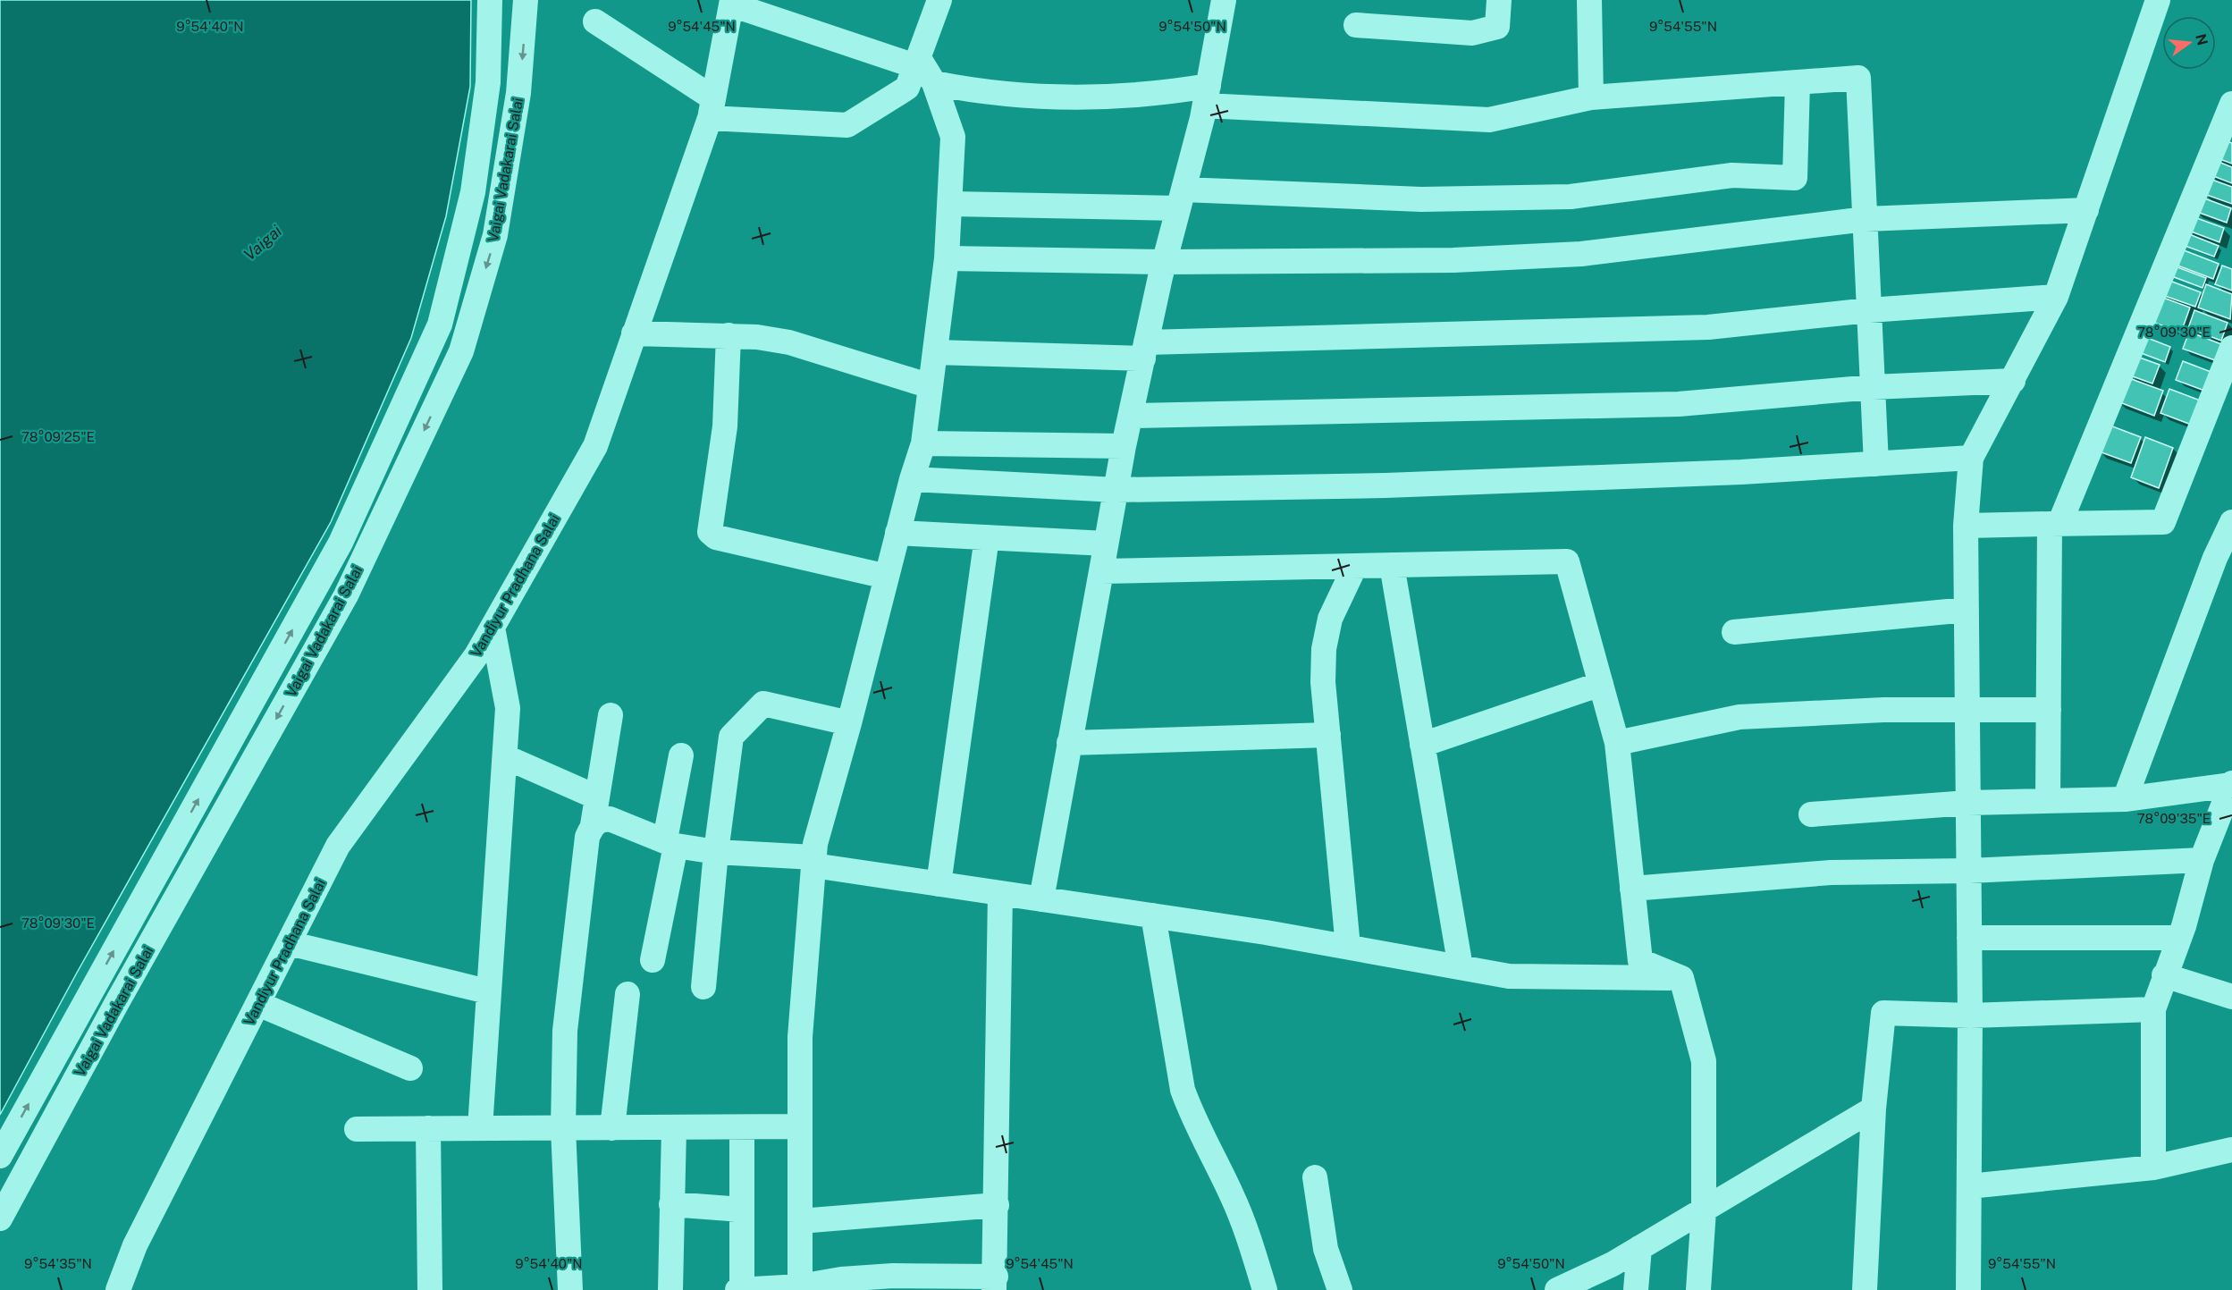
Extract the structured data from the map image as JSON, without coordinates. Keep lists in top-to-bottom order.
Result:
{
  "streets": {
    "street": ["Vaigai Vadakarai Salai", "Vandiyur Pradhana Salai"]
  },
  "water": ["Vaigai"],
  "north": "right",
  "coordinates": [
    "9°54'40\"N",
    "9°54'45\"N",
    "9°54'50\"N",
    "9°54'55\"N",
    "78°09'30\"E",
    "78°09'25\"E",
    "78°09'35\"E",
    "9°54'35\"N"
  ]
}
